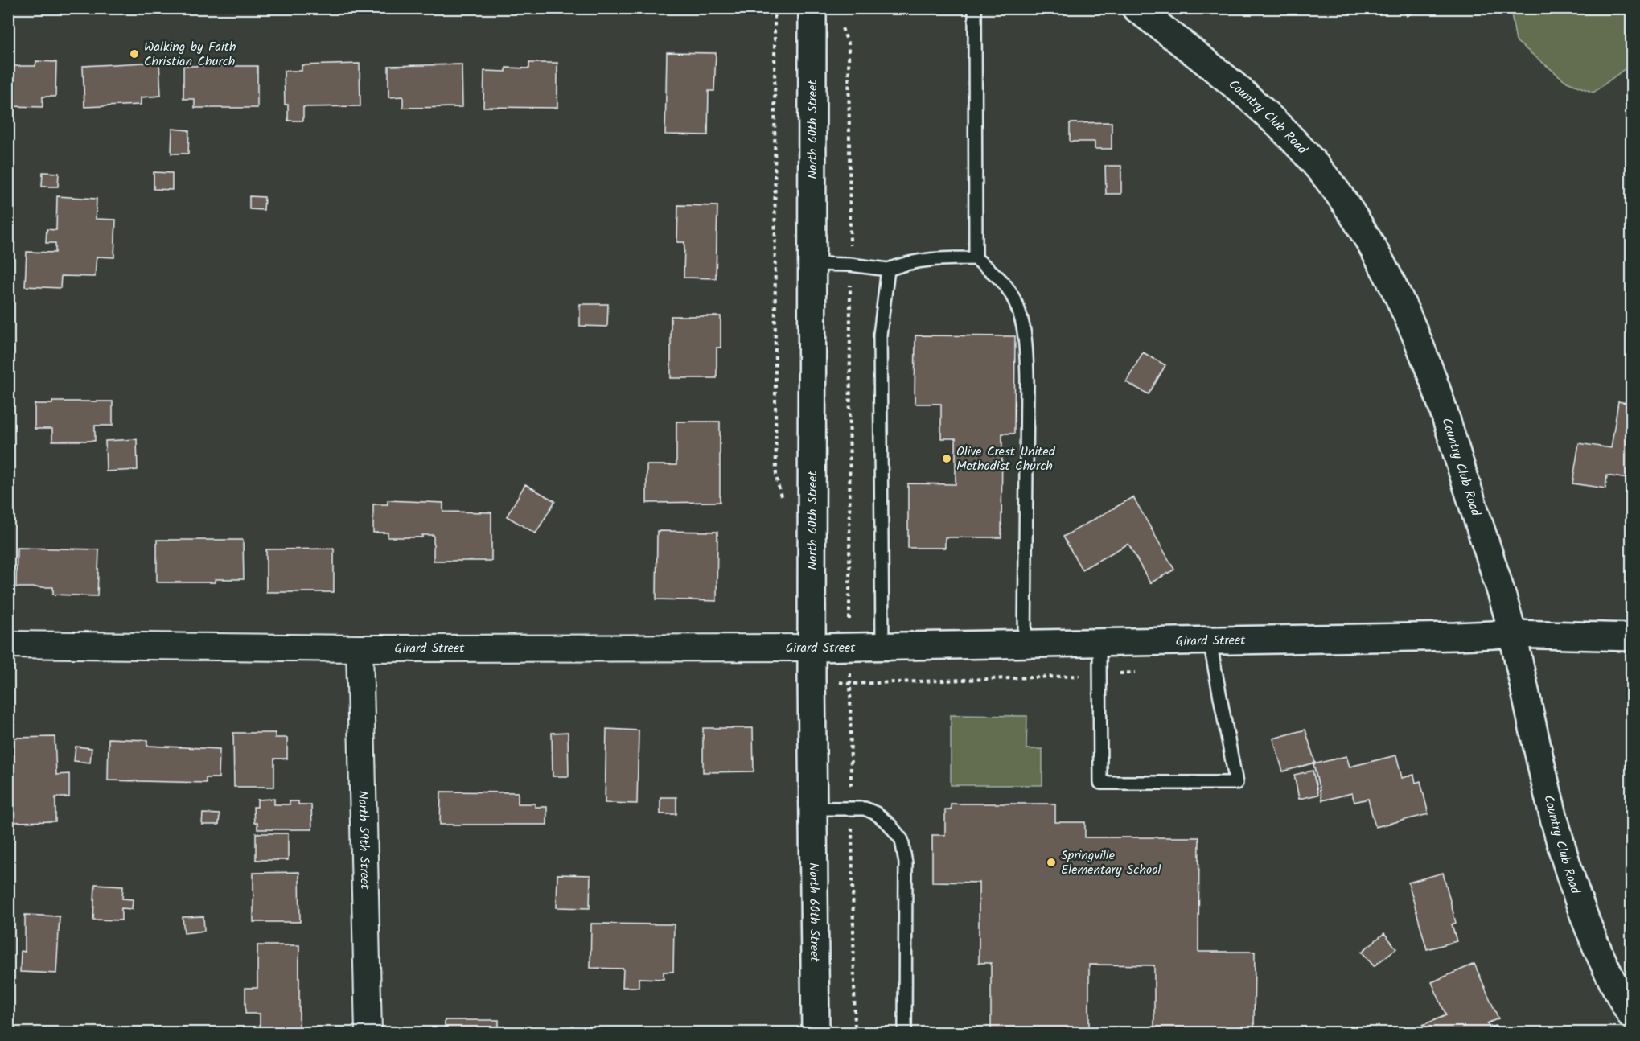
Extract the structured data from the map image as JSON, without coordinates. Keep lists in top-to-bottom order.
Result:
{
  "streets": {
    "street": [
      "Country Club Road",
      "North 60th Street",
      "Girard Street",
      "North 59th Street"
    ]
  },
  "crossings": [
    ["Country Club Road", "Girard Street"],
    ["North 60th Street", "Girard Street"],
    ["Girard Street", "North 59th Street"]
  ],
  "places": ["Walking by Faith Christian Church", "Olive Crest United Methodist Church", "Springville Elementary School"]
}
